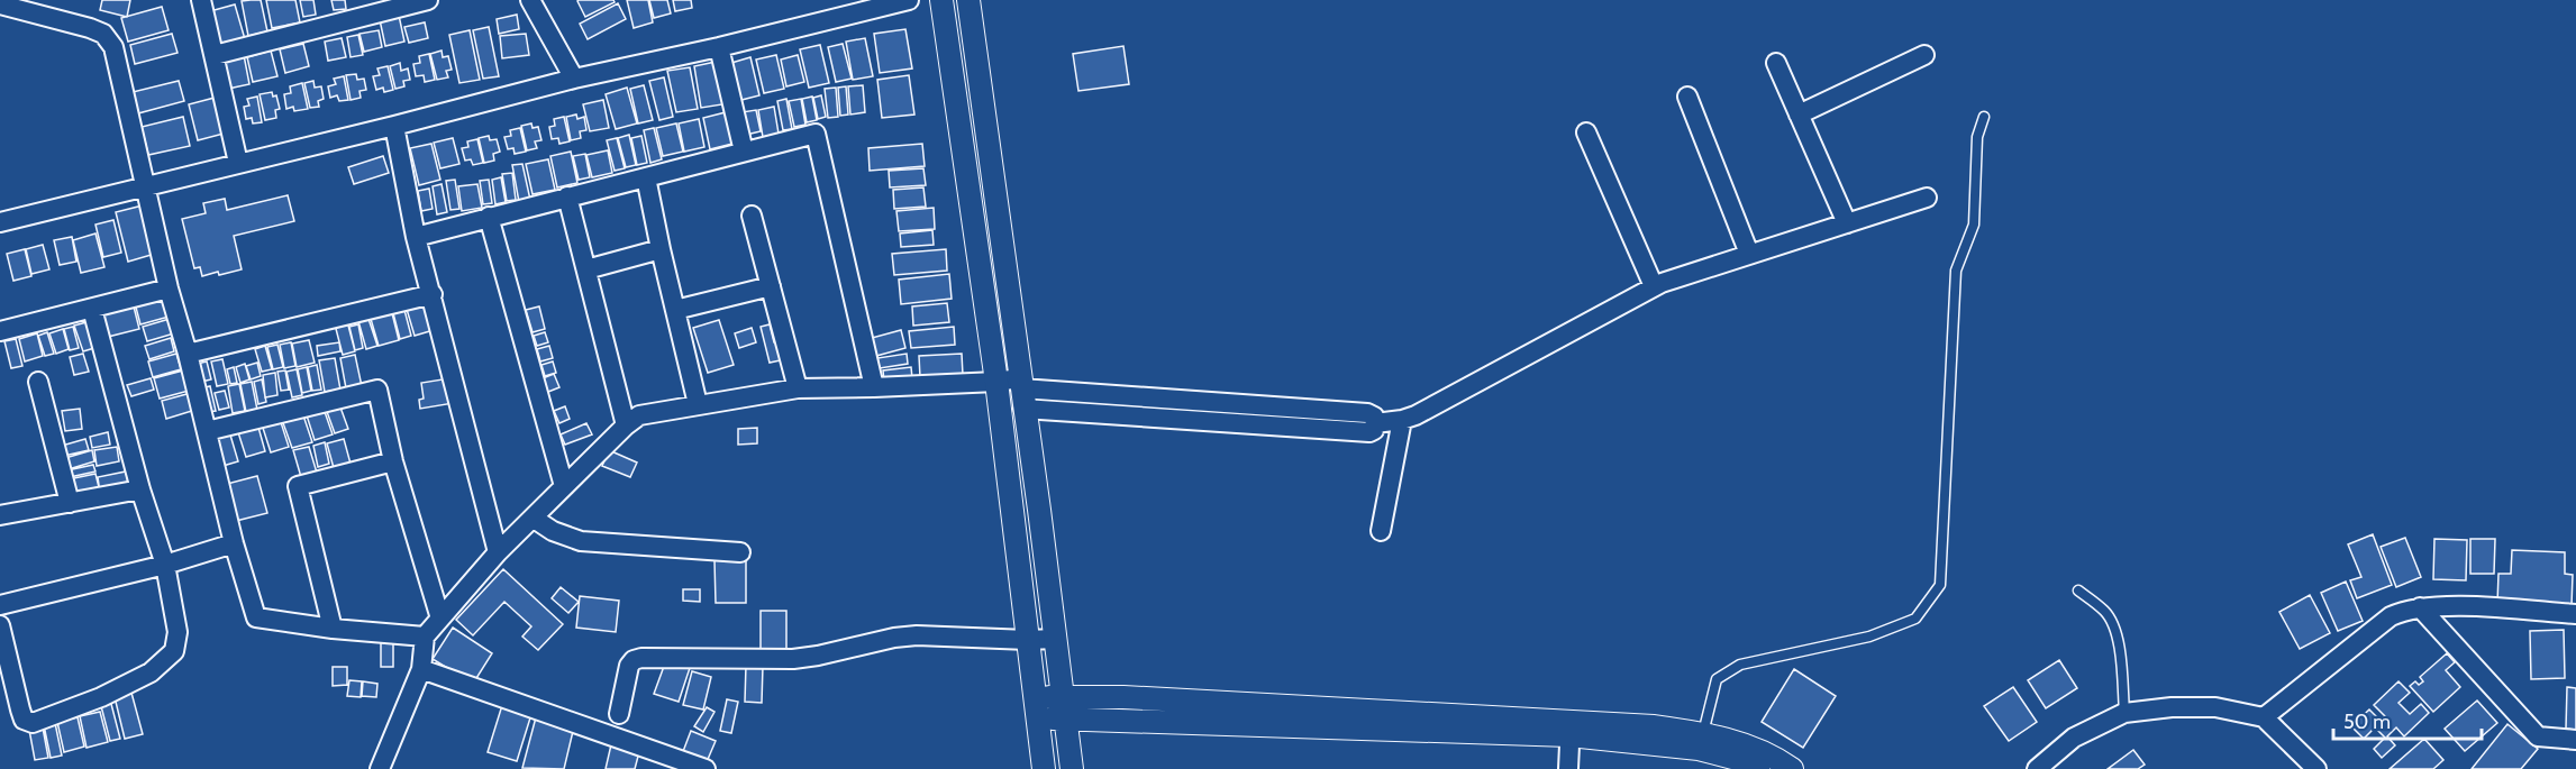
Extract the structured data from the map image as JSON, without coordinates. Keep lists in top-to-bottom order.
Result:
{
  "scale_bar": "50 m"
}
